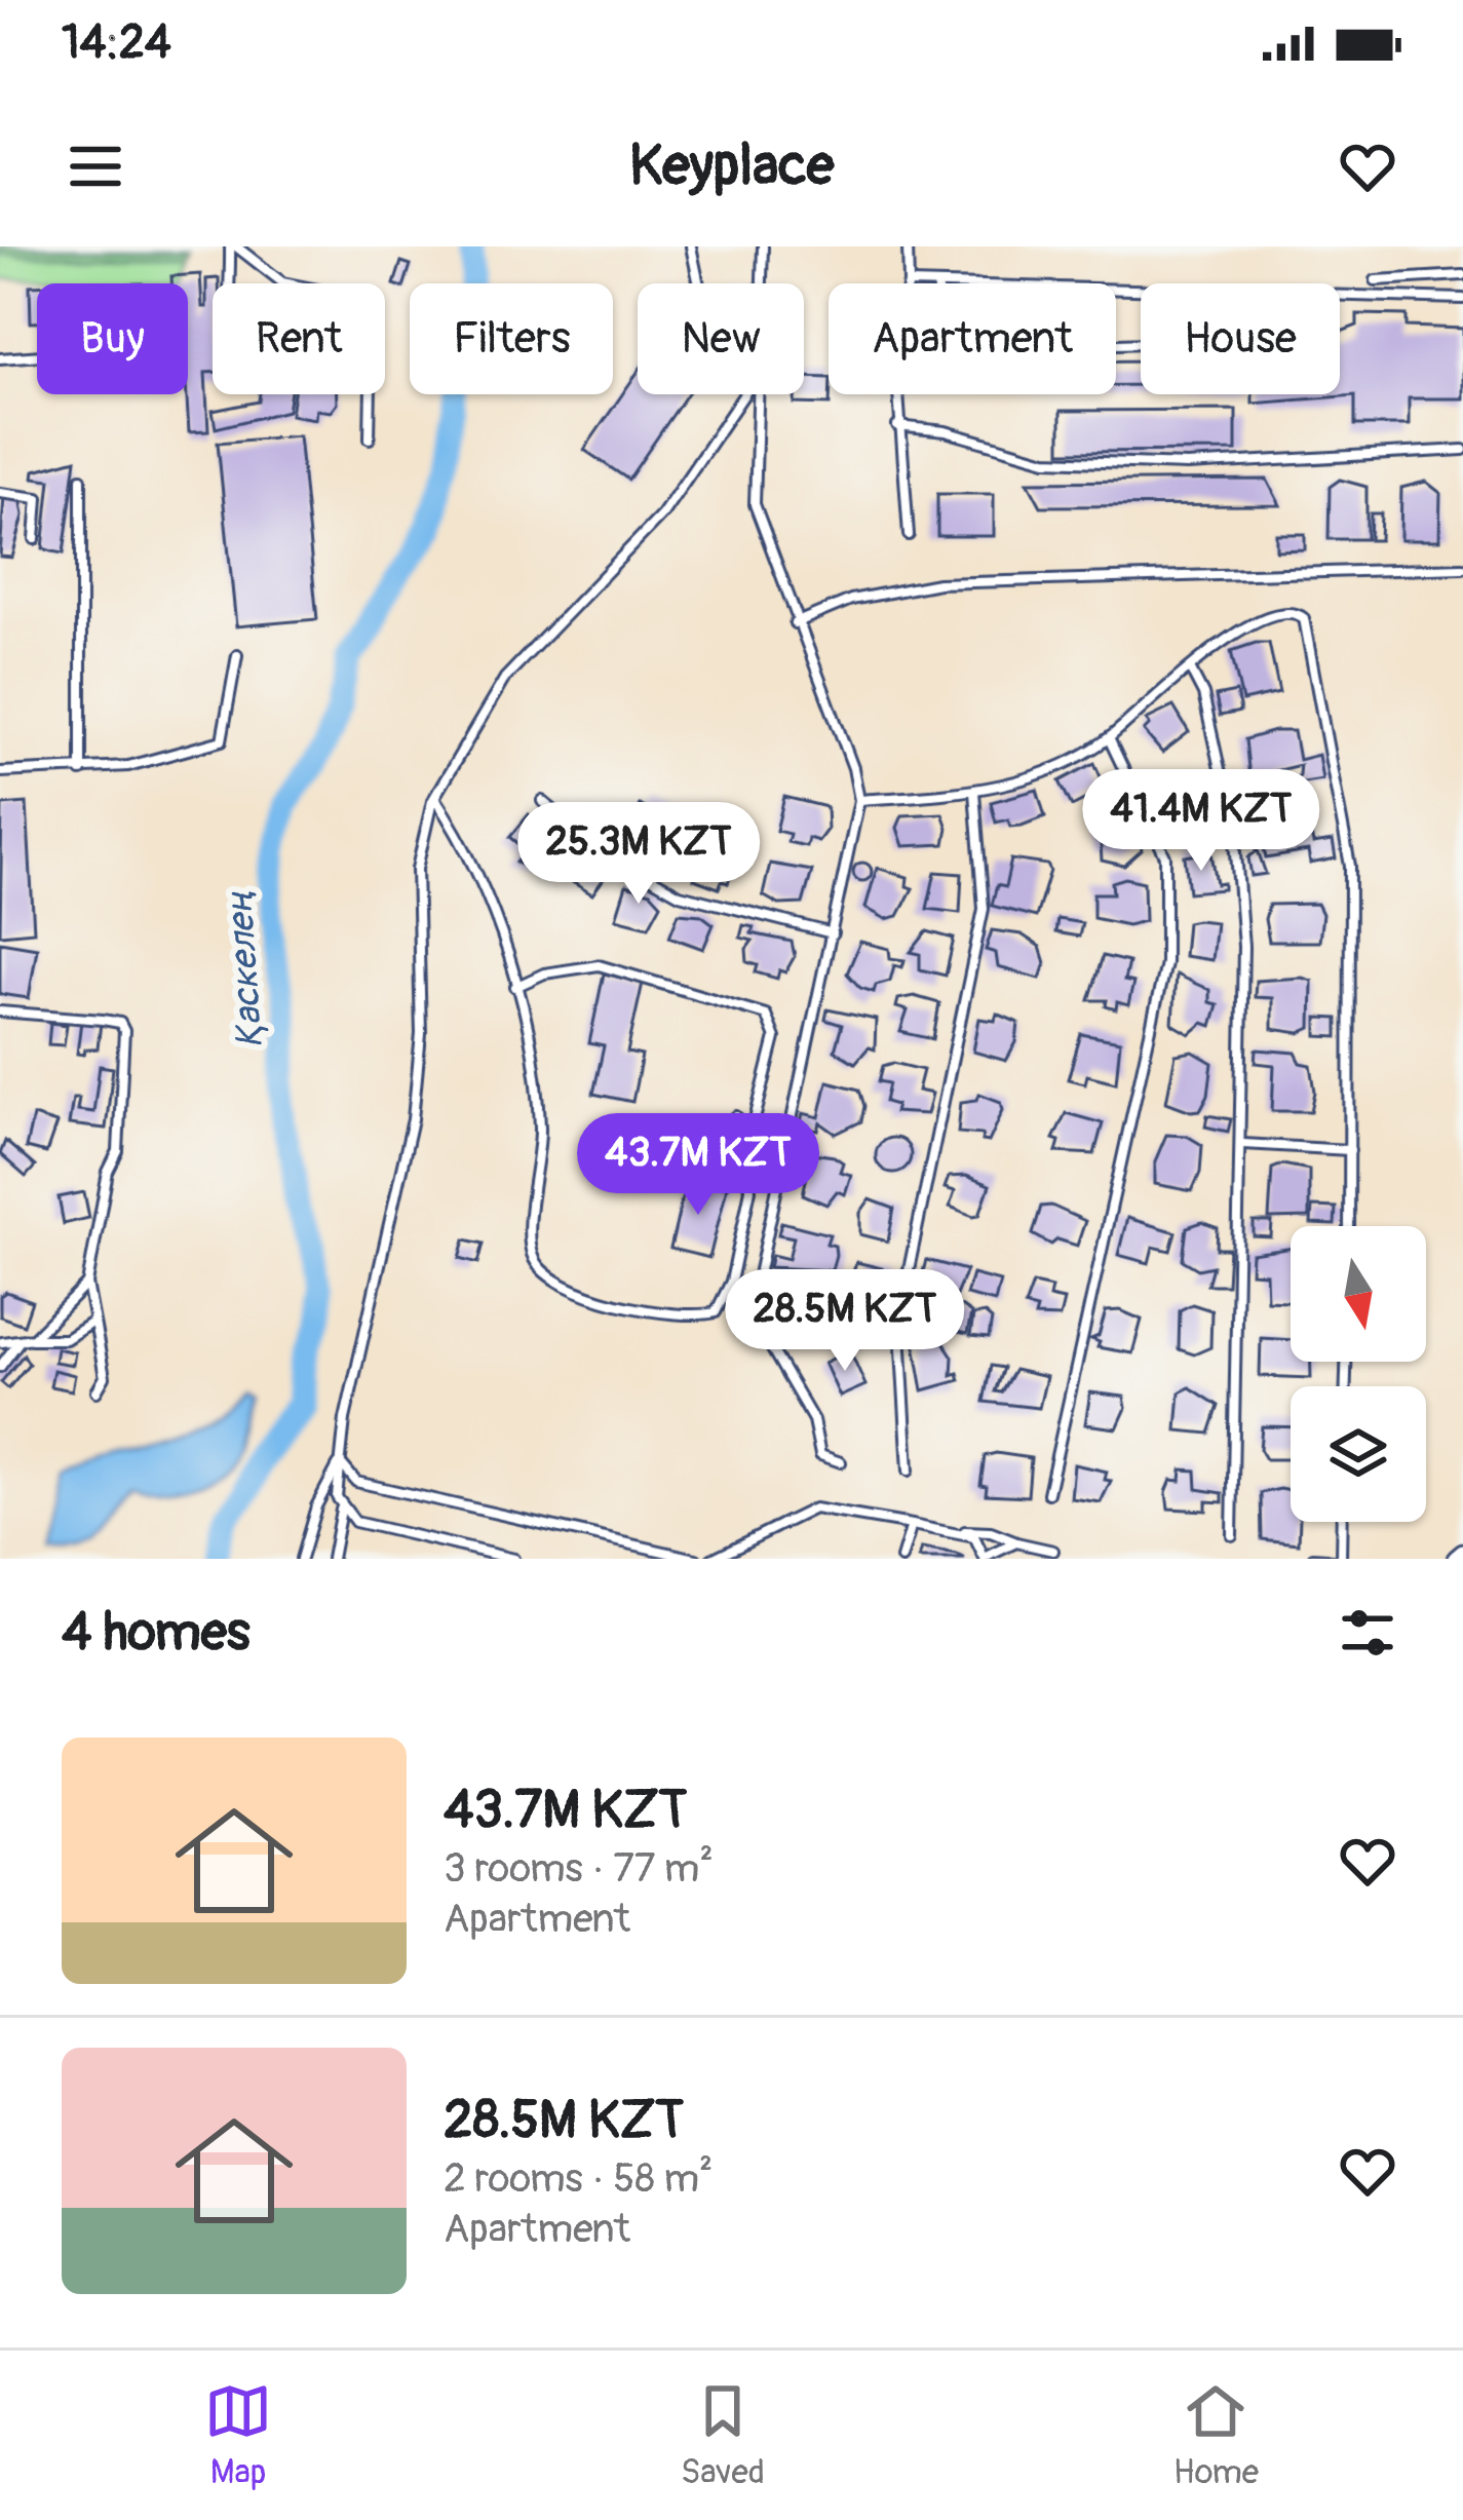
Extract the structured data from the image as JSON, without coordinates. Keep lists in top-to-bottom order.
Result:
{
  "water": ["Қаскелең"],
  "north": "bottom",
  "page": {
    "status": "14:24",
    "header": "Keyplace",
    "chip": [
      "Buy",
      "Rent",
      "Filters",
      "New",
      "Apartment",
      "House"
    ],
    "price": [
      "41.4M KZT",
      "25.3M KZT",
      "43.7M KZT",
      "28.5M KZT"
    ],
    "heading": "4 homes",
    "list": [
      {
        "name": "43.7M KZT",
        "note": "3 rooms · 77 m² · Apartment"
      },
      {
        "name": "28.5M KZT",
        "note": "2 rooms · 58 m² · Apartment"
      }
    ],
    "tabs": ["Map", "Saved", "Home"]
  }
}
